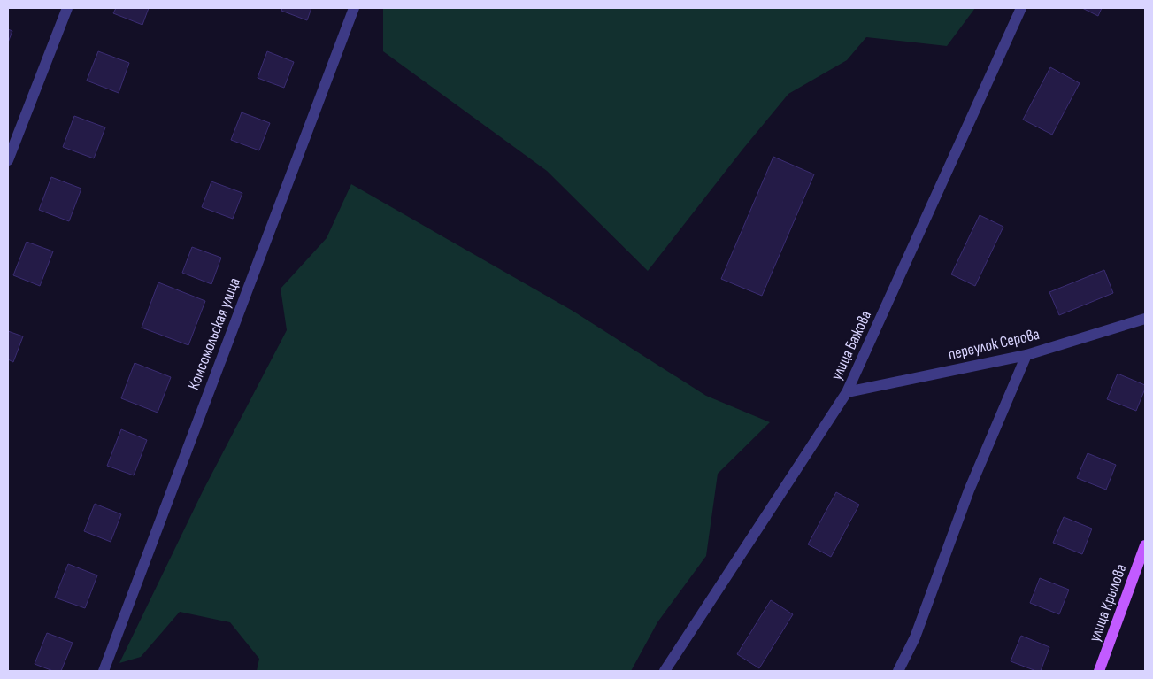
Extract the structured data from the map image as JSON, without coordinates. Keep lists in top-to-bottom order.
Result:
{
  "streets": {
    "main road": ["улица Крылова"],
    "street": ["Комсомольская улица", "переулок Серова", "улица Бажова"]
  },
  "crossings": [
    ["переулок Серова", "улица Бажова"]
  ]
}
